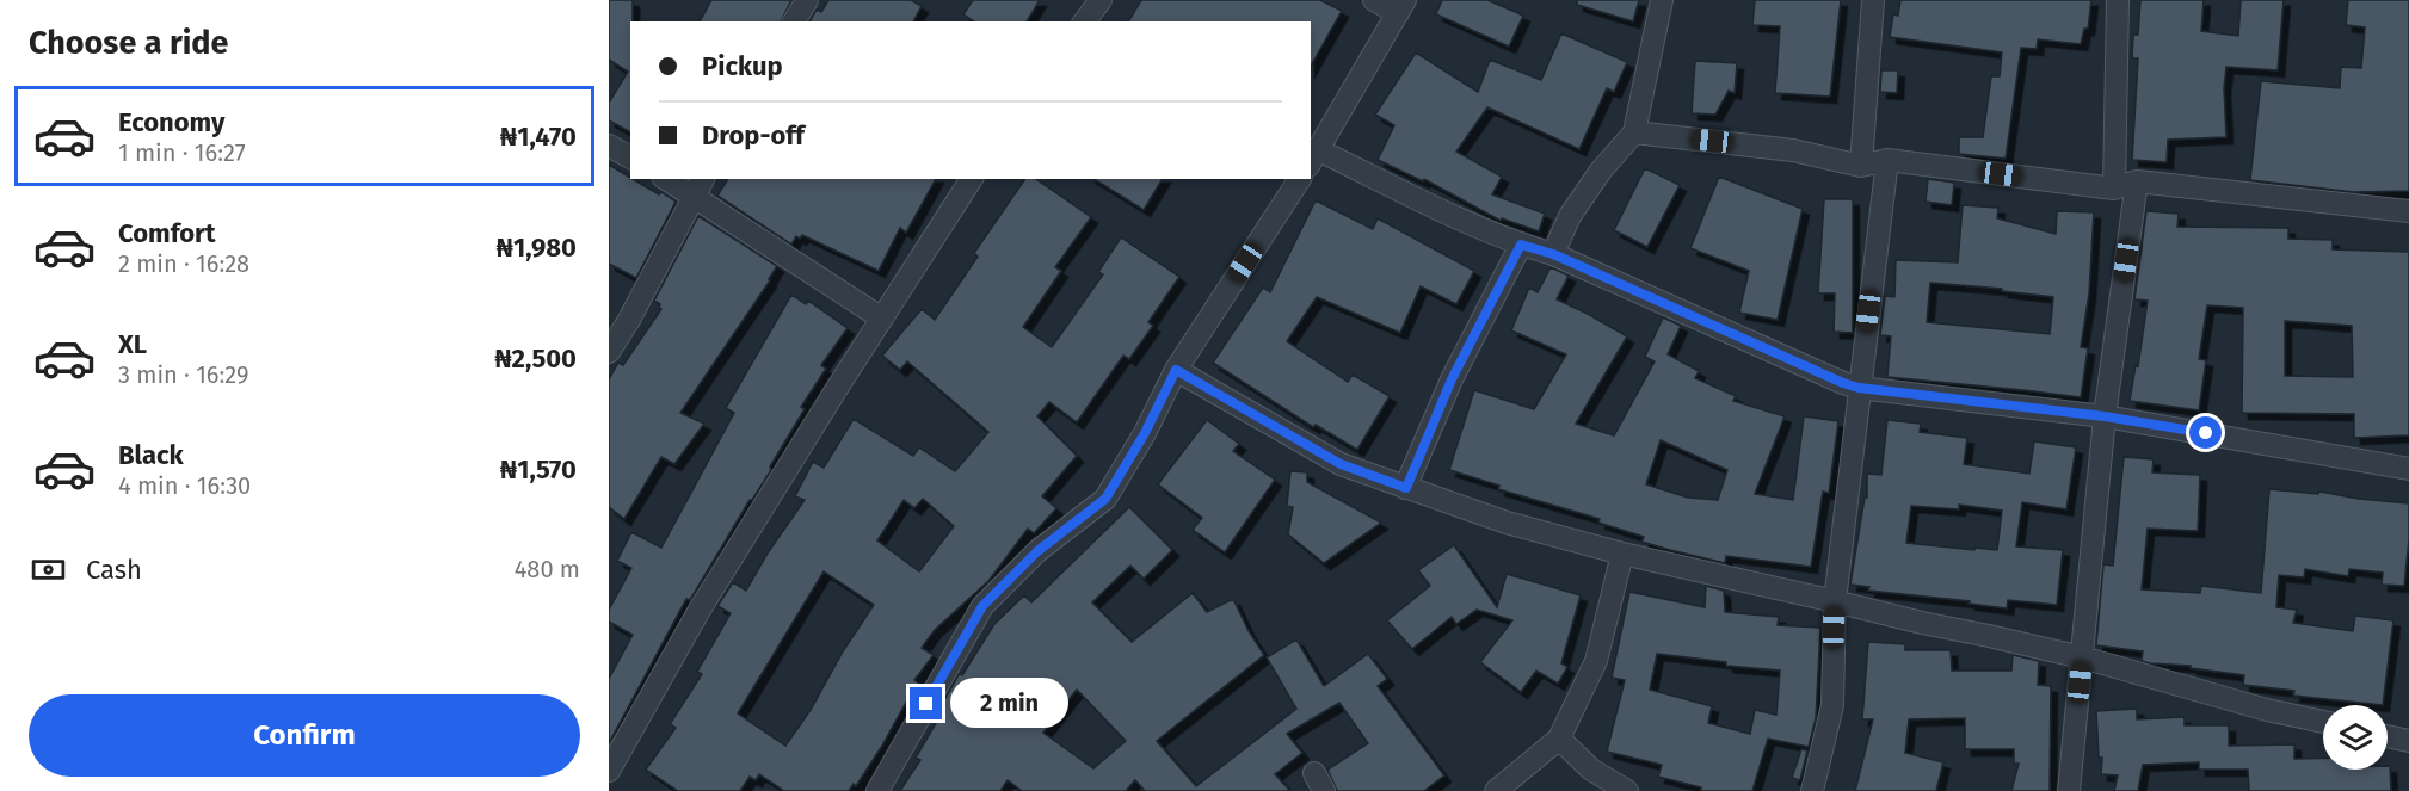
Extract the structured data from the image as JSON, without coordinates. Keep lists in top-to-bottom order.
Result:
{
  "page": {
    "heading": "Choose a ride",
    "banner": ["Pickup", "Drop-off"],
    "list": [
      {
        "name": "Economy",
        "note": "1 min · 16:27",
        "value": "₦1,470"
      },
      {
        "name": "Comfort",
        "note": "2 min · 16:28",
        "value": "₦1,980"
      },
      {
        "name": "XL",
        "note": "3 min · 16:29",
        "value": "₦2,500"
      },
      {
        "name": "Black",
        "note": "4 min · 16:30",
        "value": "₦1,570"
      }
    ],
    "pay": ["Cash", "480 m"],
    "bubble": "2 min",
    "buttons": "Confirm"
  }
}
